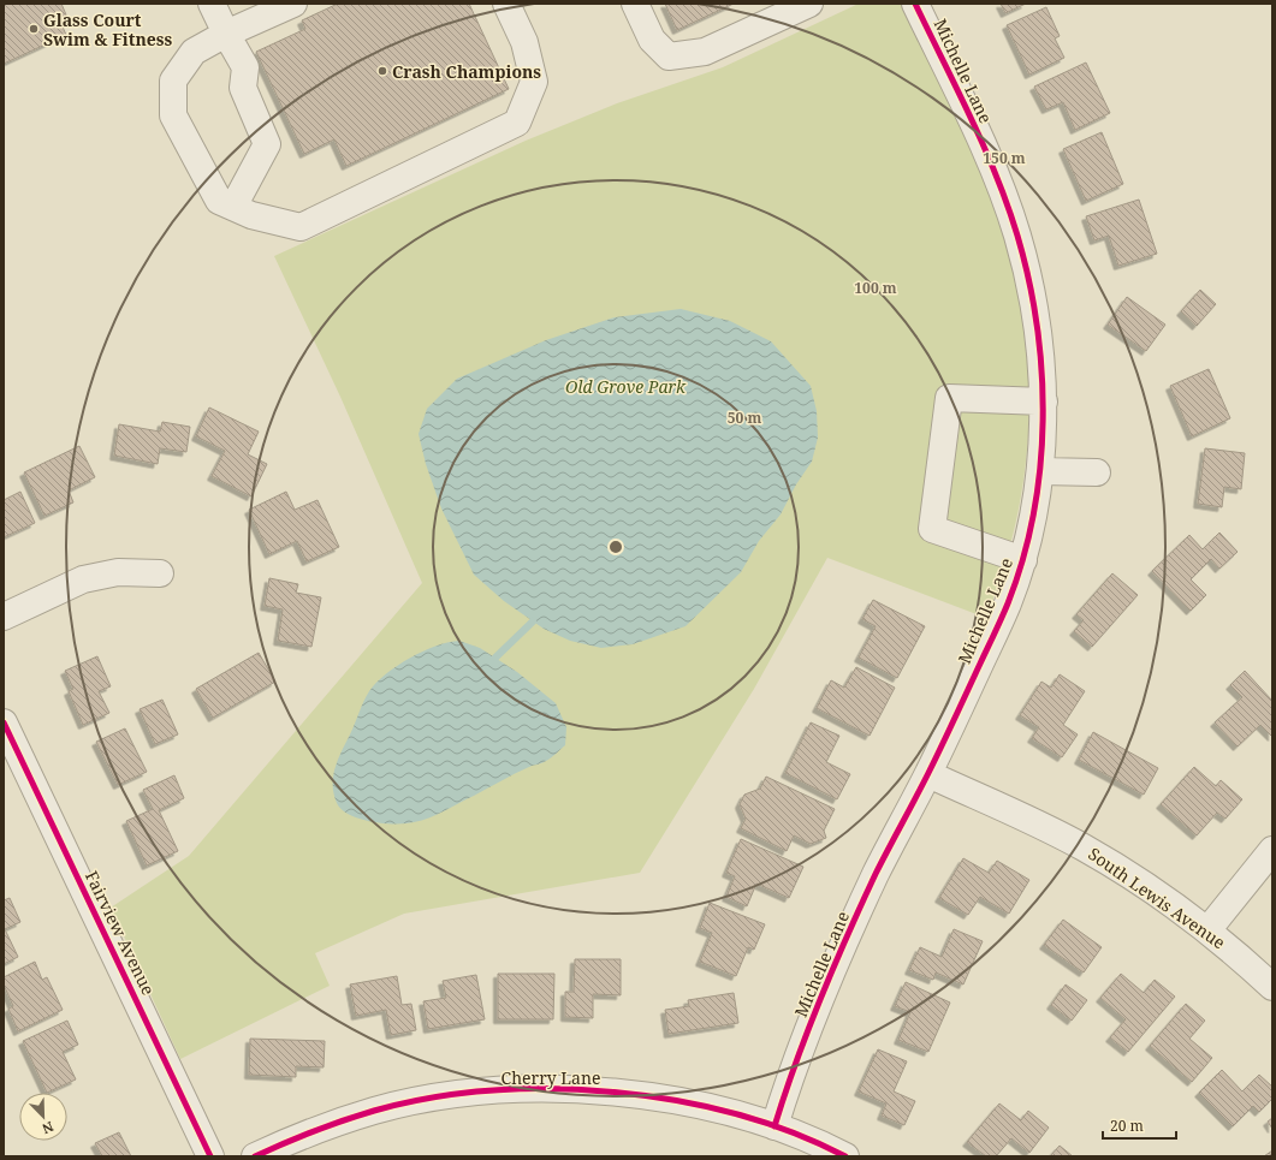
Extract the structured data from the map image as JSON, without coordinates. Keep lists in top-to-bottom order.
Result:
{
  "streets": {
    "street": [
      "Michelle Lane",
      "South Lewis Avenue",
      "Fairview Avenue",
      "Cherry Lane"
    ]
  },
  "crossings": [
    ["Michelle Lane", "South Lewis Avenue"],
    ["Michelle Lane", "Cherry Lane"]
  ],
  "parks": ["Old Grove Park"],
  "places": ["Glass Court Swim & Fitness", "Crash Champions"],
  "scale_bar": "20 m",
  "north": "bottom right",
  "rings": ["150 m", "100 m", "50 m"]
}
